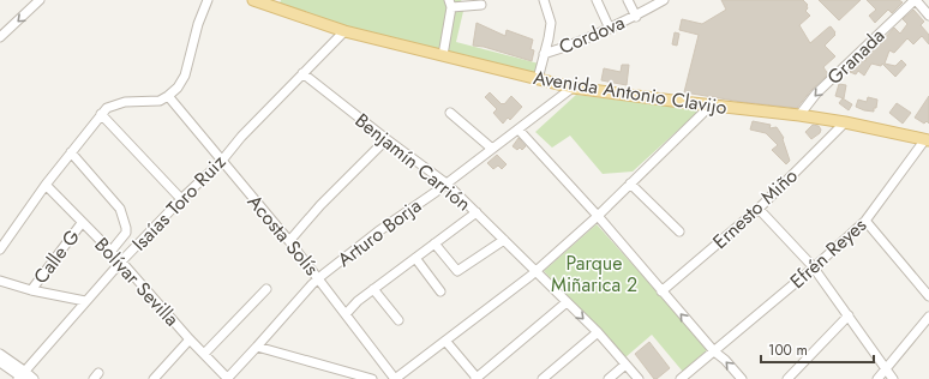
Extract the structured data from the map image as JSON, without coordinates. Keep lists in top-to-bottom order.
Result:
{
  "streets": {
    "main road": ["Avenida Antonio Clavijo"],
    "street": [
      "Cordova",
      "Granada",
      "Benjamín Carrión",
      "Isaías Toro Ruiz",
      "Ernesto Miño",
      "Arturo Borja",
      "Acosta Solís",
      "Efrén Reyes",
      "Calle G",
      "Bolívar Sevilla"
    ]
  },
  "crossings": [
    ["Granada", "Avenida Antonio Clavijo"],
    ["Avenida Antonio Clavijo", "Isaías Toro Ruiz"],
    ["Avenida Antonio Clavijo", "Ernesto Miño"],
    ["Avenida Antonio Clavijo", "Arturo Borja"],
    ["Avenida Antonio Clavijo", "Efrén Reyes"],
    ["Benjamín Carrión", "Isaías Toro Ruiz"],
    ["Benjamín Carrión", "Arturo Borja"],
    ["Isaías Toro Ruiz", "Acosta Solís"],
    ["Isaías Toro Ruiz", "Bolívar Sevilla"],
    ["Arturo Borja", "Acosta Solís"],
    ["Arturo Borja", "Bolívar Sevilla"],
    ["Calle G", "Bolívar Sevilla"]
  ],
  "one_way": ["Granada"],
  "parks": ["Parque Miñarica 2"],
  "scale_bar": "100 m"
}
